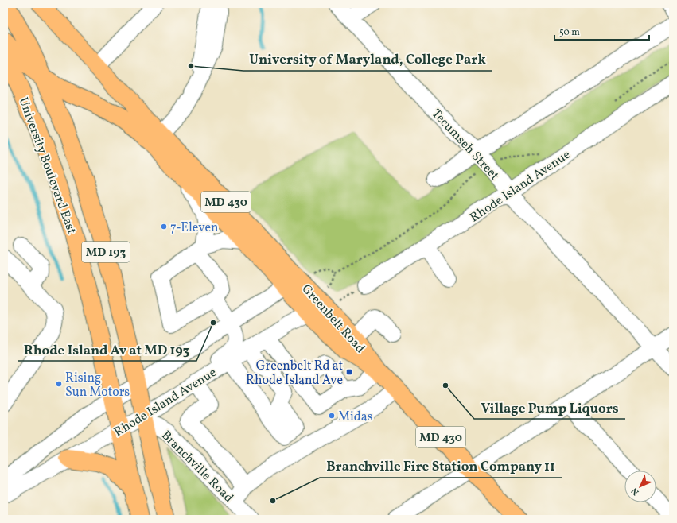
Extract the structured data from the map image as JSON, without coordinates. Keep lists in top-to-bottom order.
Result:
{
  "streets": {
    "main road": [
      "University Boulevard East",
      "MD 430",
      "MD 193",
      "Greenbelt Road"
    ],
    "street": ["Tecumseh Street", "Rhode Island Avenue", "Branchville Road"]
  },
  "crossings": [
    ["Tecumseh Street", "Rhode Island Avenue"],
    ["University Boulevard East", "Rhode Island Avenue"],
    ["University Boulevard East", "MD 430"],
    ["University Boulevard East", "Branchville Road"],
    ["Rhode Island Avenue", "MD 430"],
    ["Rhode Island Avenue", "Greenbelt Road"],
    ["Rhode Island Avenue", "Branchville Road"],
    ["MD 430", "Greenbelt Road"]
  ],
  "places": {
    "other": [
      "University of Maryland, College Park",
      "7-Eleven",
      "Rhode Island Av at MD 193",
      "Rising Sun Motors",
      "Village Pump Liquors",
      "Midas",
      "Branchville Fire Station Company 11"
    ],
    "transit": ["Greenbelt Rd at Rhode Island Ave"]
  },
  "scale_bar": "50 m",
  "north": "bottom left"
}
